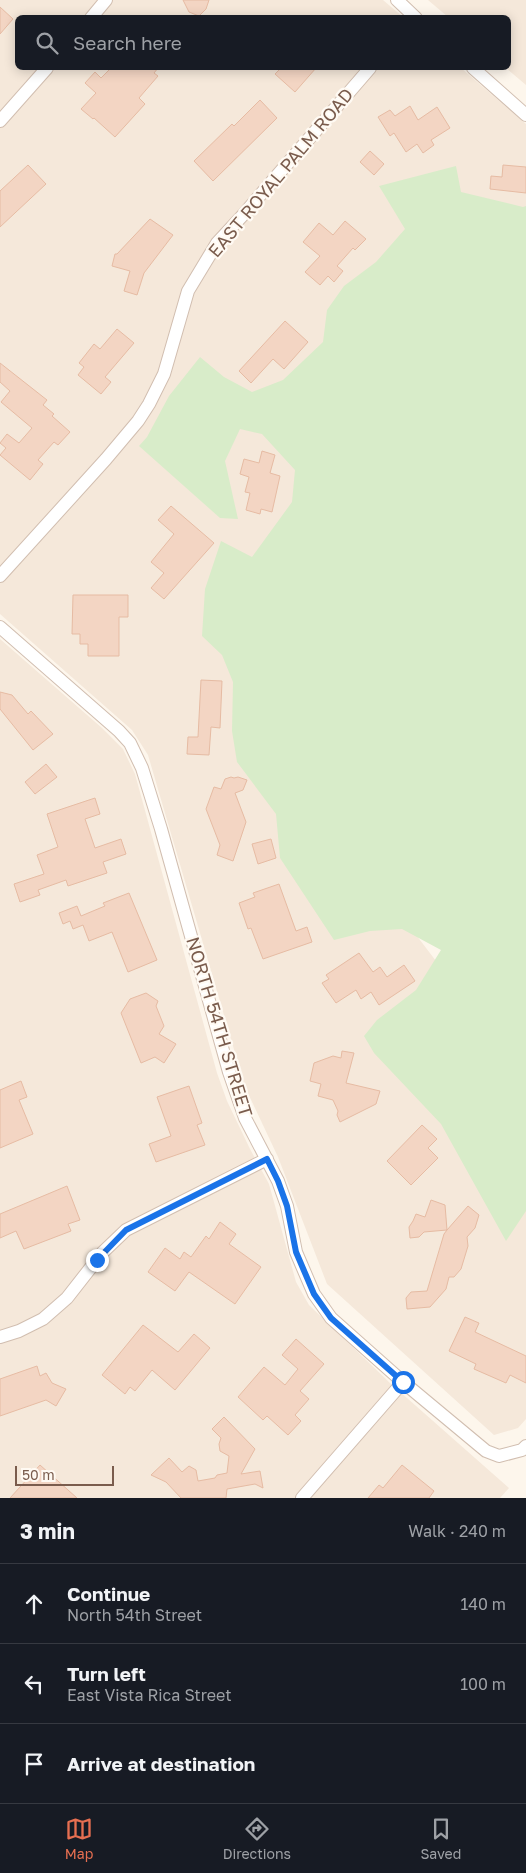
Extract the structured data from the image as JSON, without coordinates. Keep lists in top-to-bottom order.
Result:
{
  "streets": {
    "street": ["EAST ROYAL PALM ROAD", "NORTH 54TH STREET"]
  },
  "scale_bar": "50 m",
  "page": {
    "search": "Search here",
    "scale": "50 m",
    "heading": ["3 min", "Walk · 240 m"],
    "list": [
      ["Continue", "North 54th Street", "140 m"],
      ["Turn left", "East Vista Rica Street", "100 m"],
      "Arrive at destination"
    ],
    "nav": ["Map", "Directions", "Saved"]
  }
}
